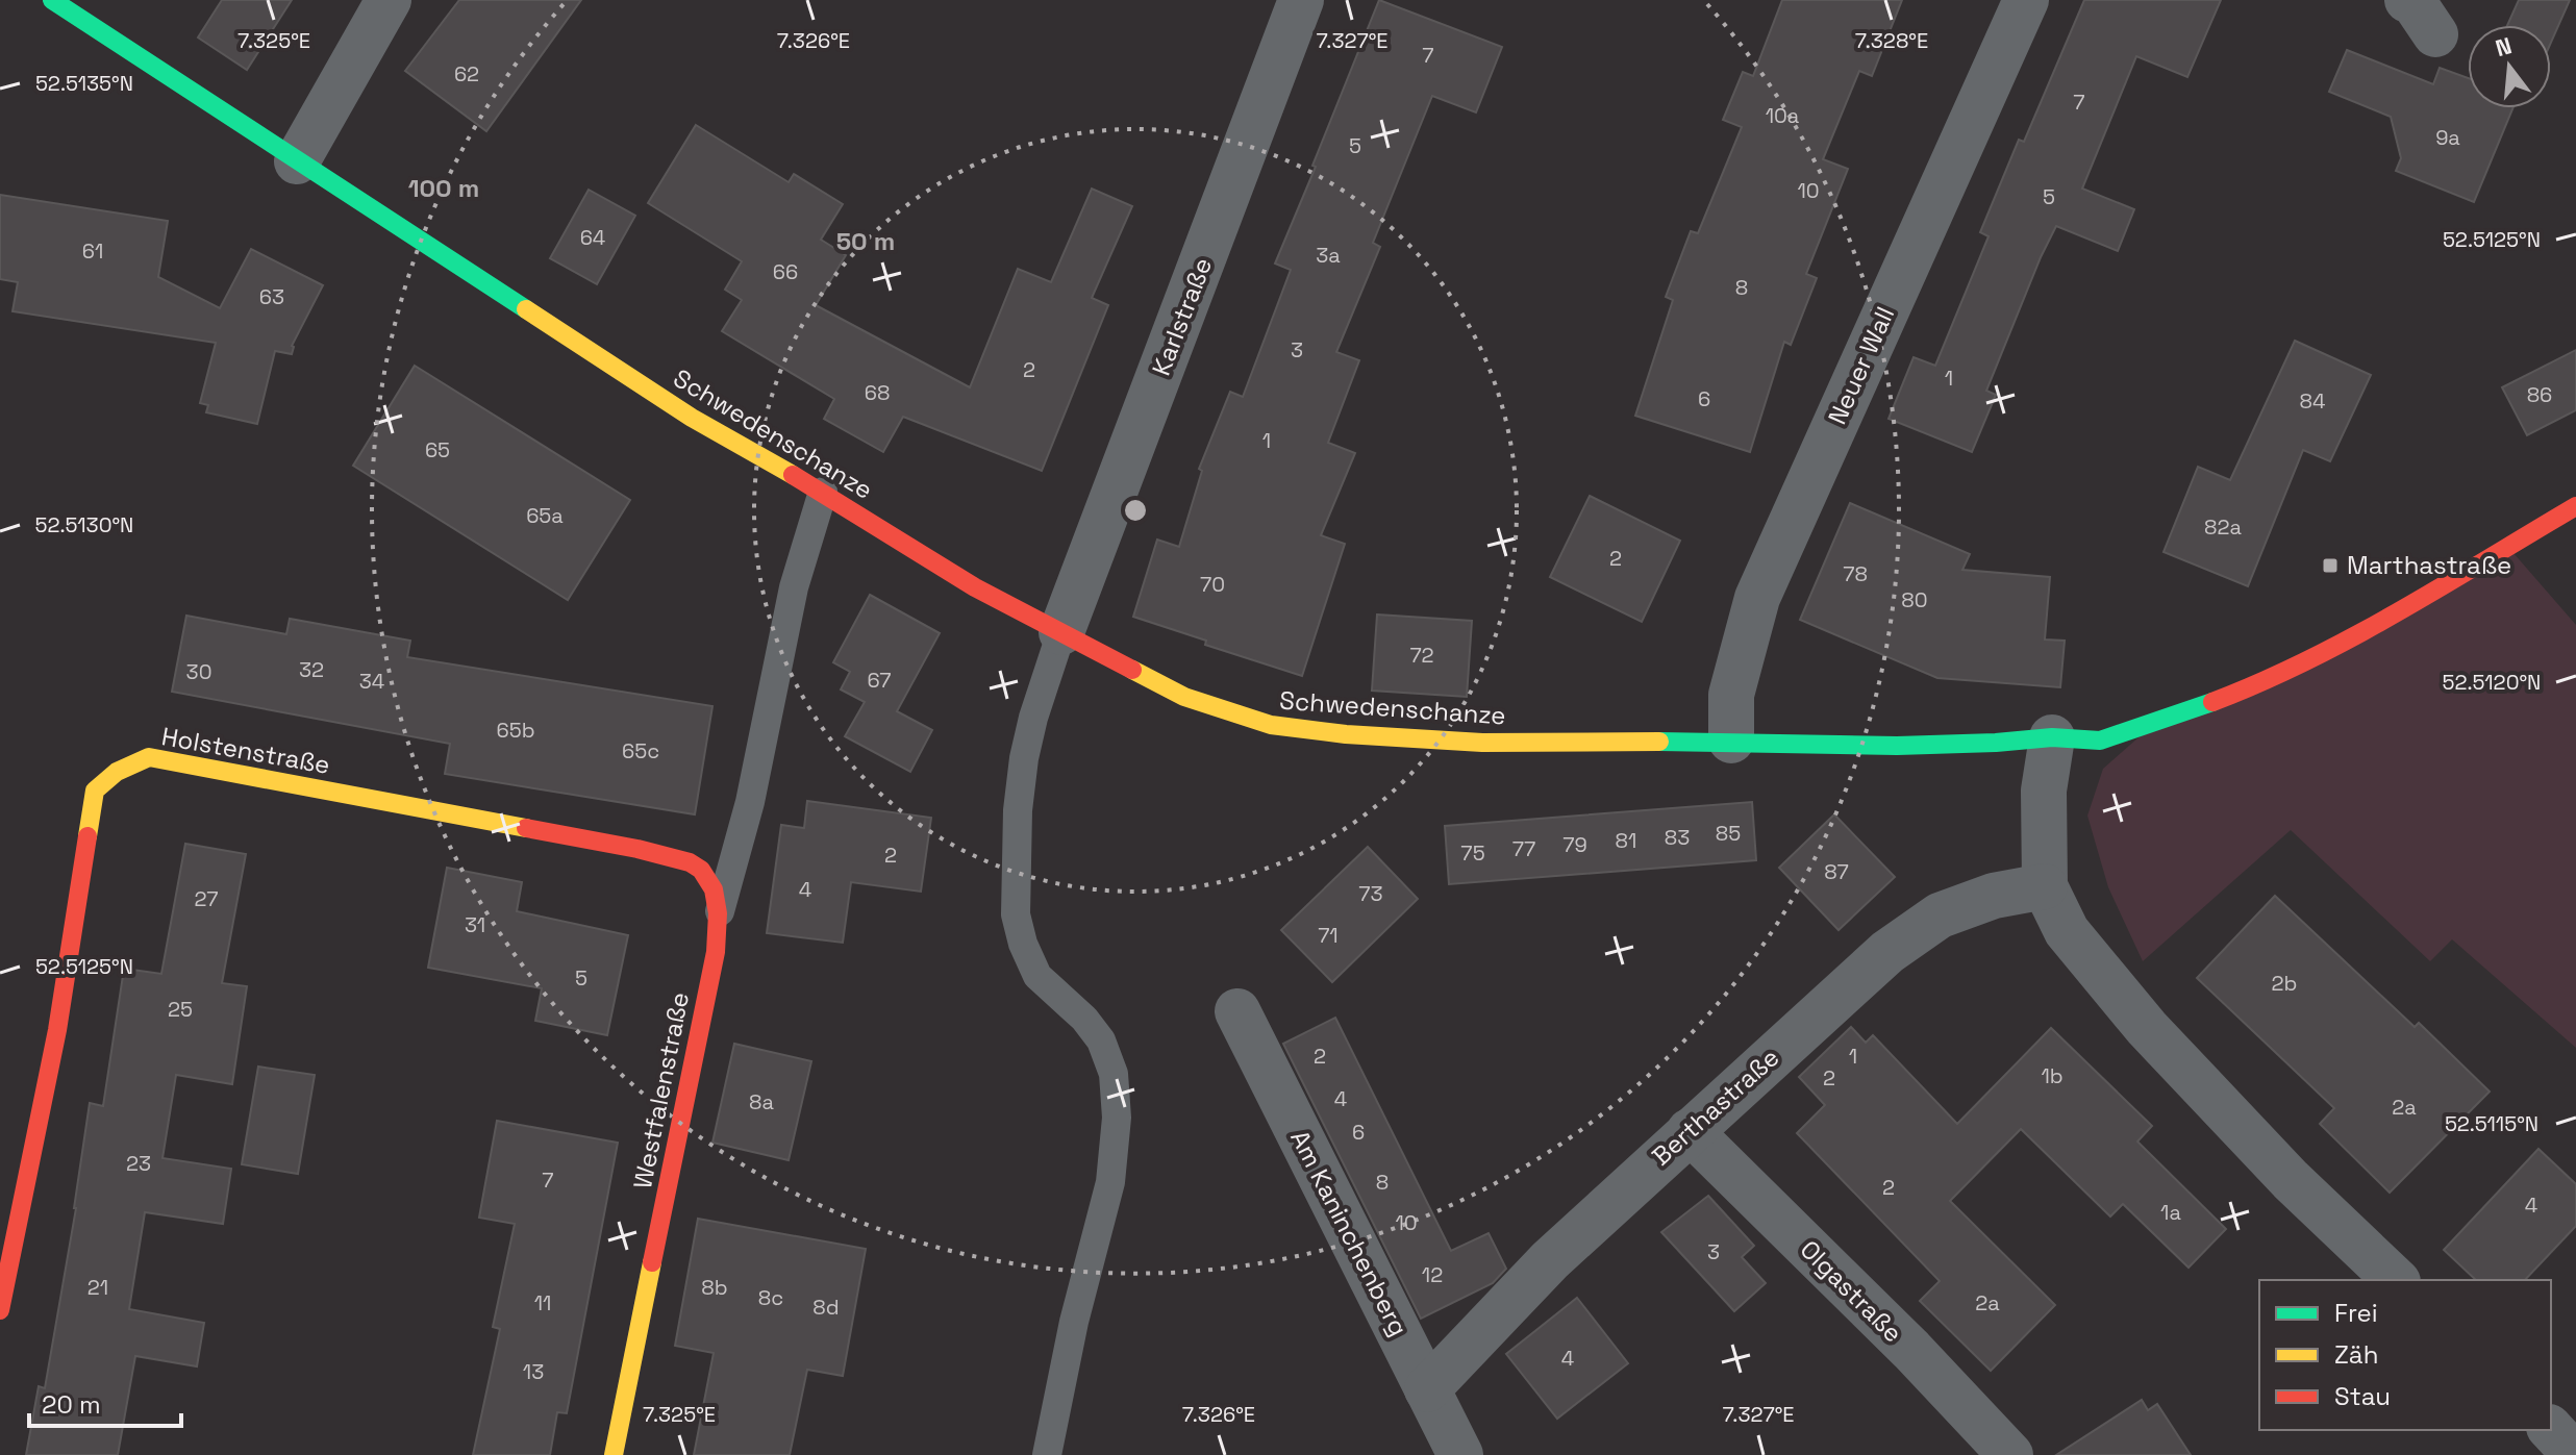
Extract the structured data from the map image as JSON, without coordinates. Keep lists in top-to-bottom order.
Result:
{
  "streets": {
    "street": [
      "Karlstraße",
      "Neuer Wall",
      "Schwedenschanze",
      "Holstenstraße",
      "Westfalenstraße",
      "Berthastraße",
      "Am Kaninchenberg",
      "Olgastraße"
    ]
  },
  "crossings": [
    ["Karlstraße", "Schwedenschanze"],
    ["Neuer Wall", "Schwedenschanze"],
    ["Holstenstraße", "Westfalenstraße"],
    ["Berthastraße", "Am Kaninchenberg"],
    ["Berthastraße", "Olgastraße"]
  ],
  "places": {
    "transit": ["Marthastraße"]
  },
  "house_numbers": [
    "7",
    "62",
    "7",
    "10a",
    "9a",
    "5",
    "10",
    "5",
    "64",
    "61",
    "3a",
    "66",
    "8",
    "63",
    "3",
    "2",
    "1",
    "68",
    "86",
    "6",
    "84",
    "1",
    "65",
    "65a",
    "82a",
    "2",
    "78",
    "70",
    "80",
    "72",
    "32",
    "30",
    "67",
    "34",
    "65b",
    "65c",
    "85",
    "83",
    "81",
    "79",
    "77",
    "75",
    "2",
    "87",
    "4",
    "73",
    "27",
    "31",
    "71",
    "5",
    "2b",
    "25",
    "2",
    "1",
    "1b",
    "2",
    "4",
    "8a",
    "2a",
    "6",
    "23",
    "7",
    "8",
    "2",
    "4",
    "1a",
    "10",
    "3",
    "12",
    "21",
    "8b",
    "8c",
    "11",
    "2a",
    "8d",
    "4",
    "13"
  ],
  "legend": ["Frei", "Zäh", "Stau"],
  "scale_bar": "20 m",
  "north": "top",
  "coordinates": [
    "7.325°E",
    "7.326°E",
    "7.327°E",
    "7.328°E",
    "52.5135°N",
    "52.5125°N",
    "52.5130°N",
    "52.5120°N",
    "52.5115°N"
  ],
  "rings": ["100 m", "50 m"]
}
